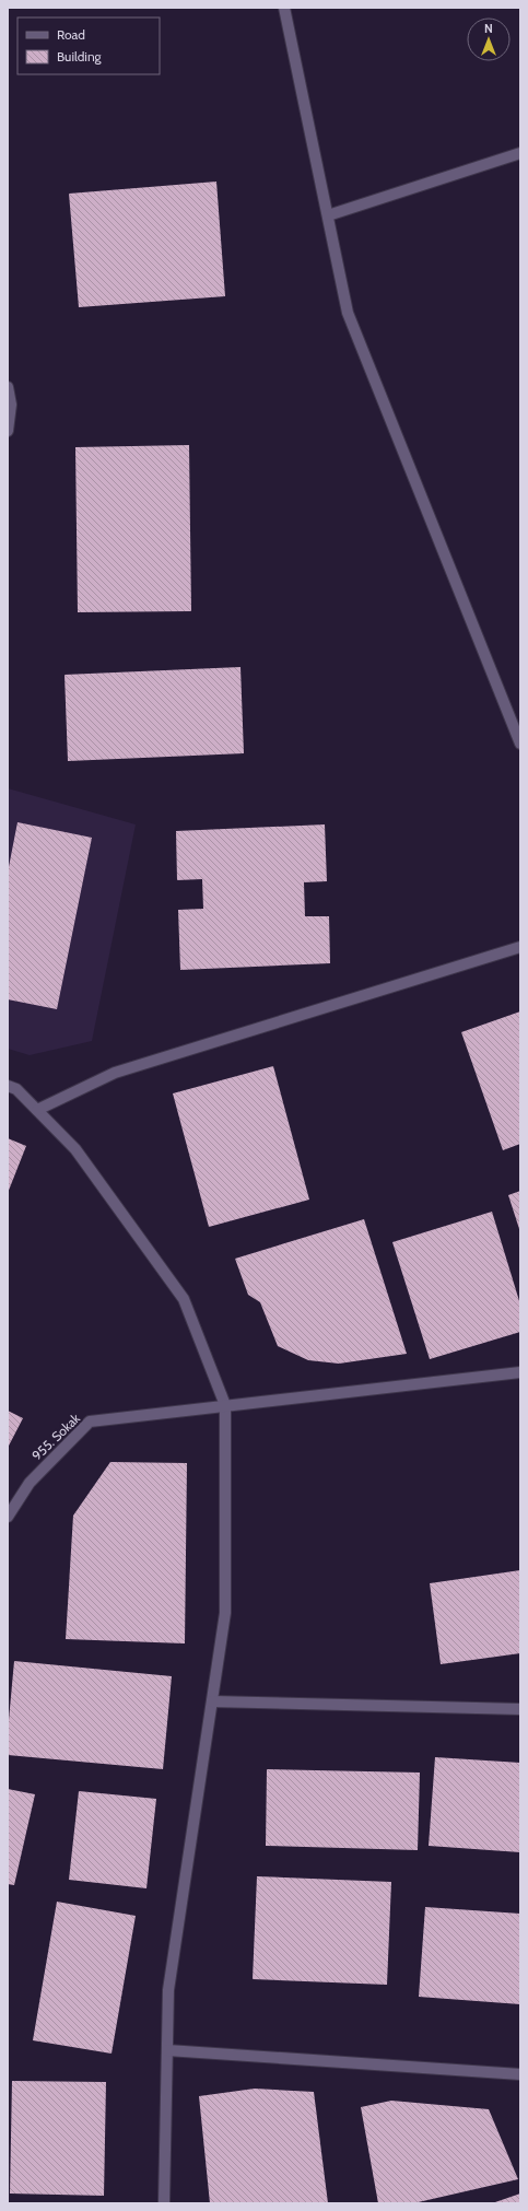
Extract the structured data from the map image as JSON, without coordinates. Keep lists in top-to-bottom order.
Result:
{
  "streets": {
    "street": ["955. Sokak"]
  },
  "legend": ["Road", "Building"],
  "north": "top"
}
